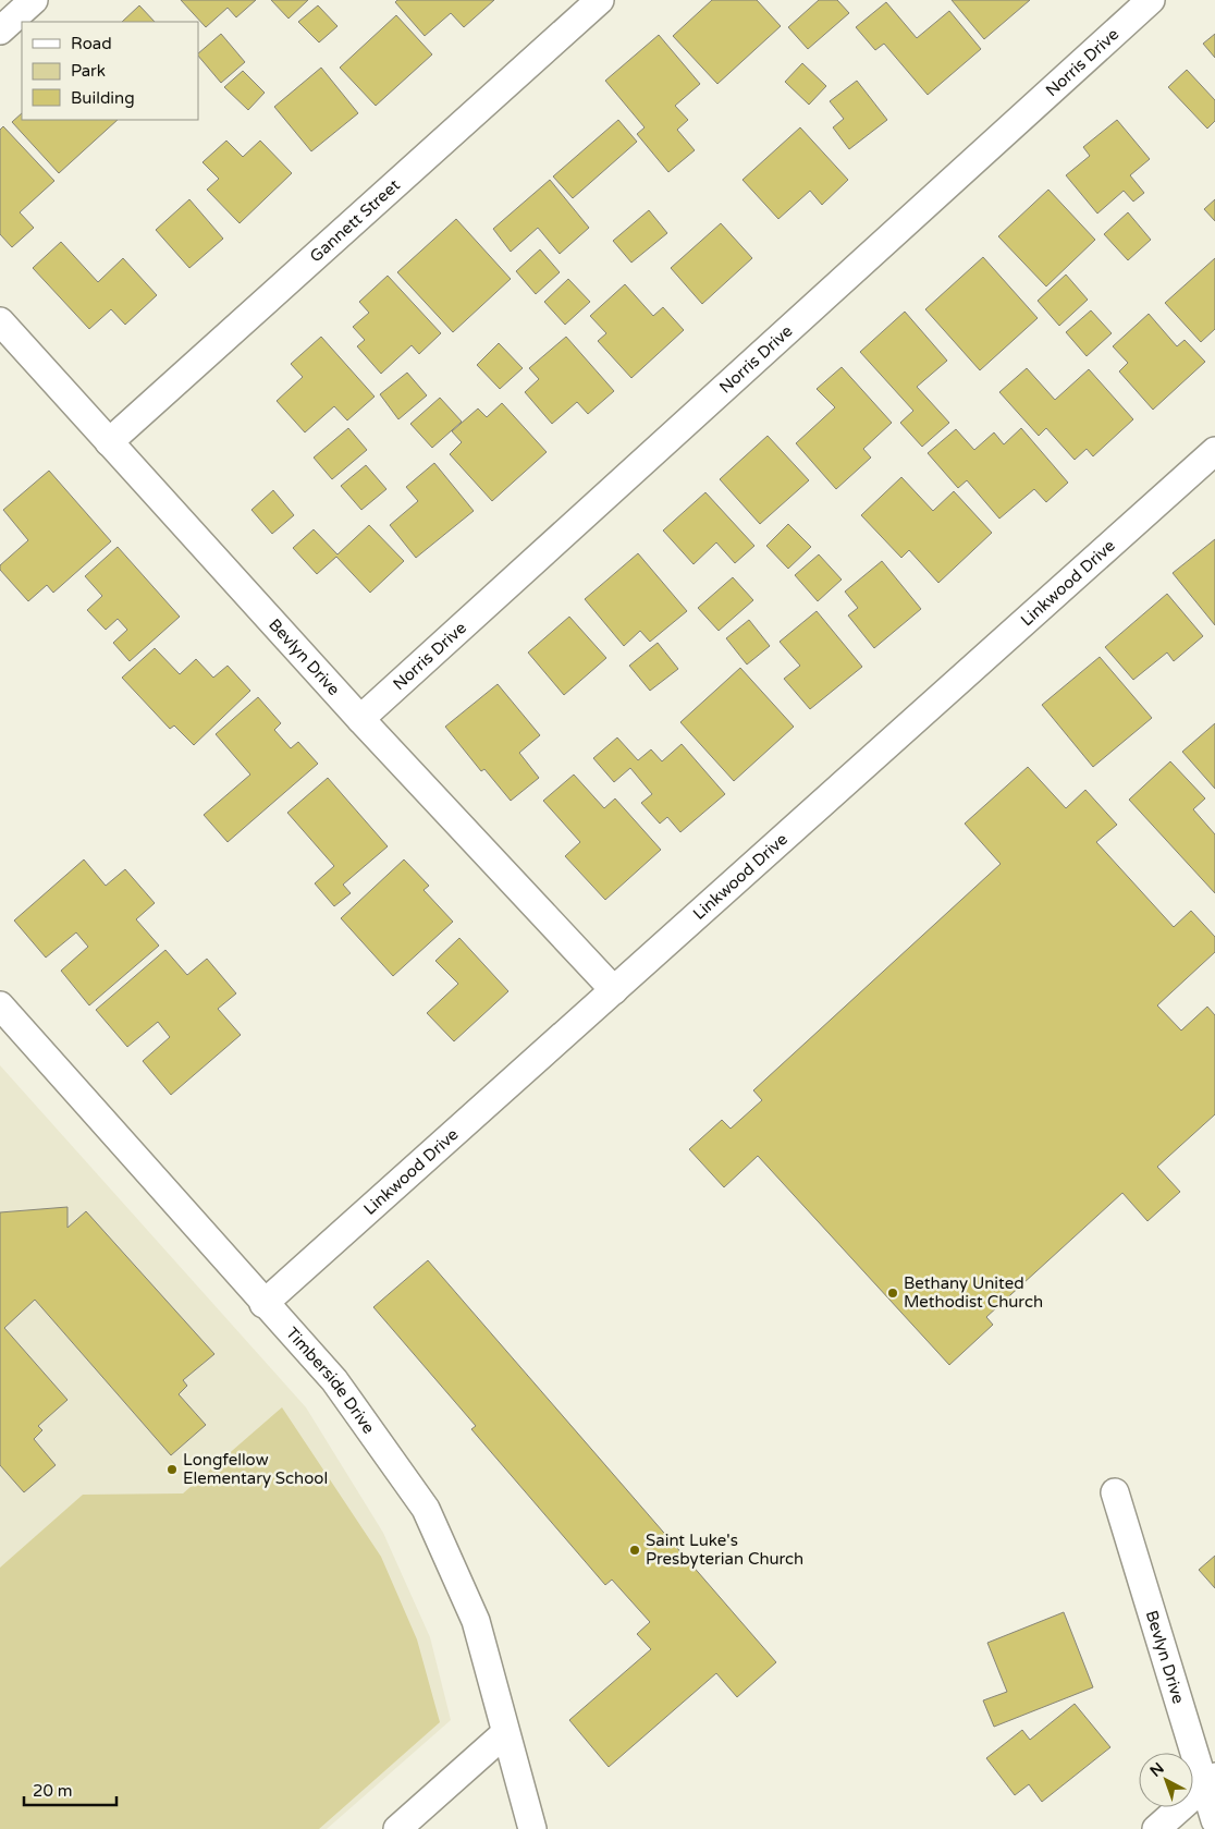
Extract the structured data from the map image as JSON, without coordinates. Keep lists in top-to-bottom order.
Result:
{
  "streets": {
    "street": [
      "Norris Drive",
      "Gannett Street",
      "Linkwood Drive",
      "Bevlyn Drive",
      "Timberside Drive"
    ]
  },
  "crossings": [
    ["Norris Drive", "Bevlyn Drive"],
    ["Gannett Street", "Bevlyn Drive"],
    ["Linkwood Drive", "Bevlyn Drive"],
    ["Linkwood Drive", "Timberside Drive"]
  ],
  "places": ["Bethany United Methodist Church", "Longfellow Elementary School", "Saint Luke's Presbyterian Church"],
  "legend": ["Road", "Park", "Building"],
  "scale_bar": "20 m",
  "north": "top left"
}
